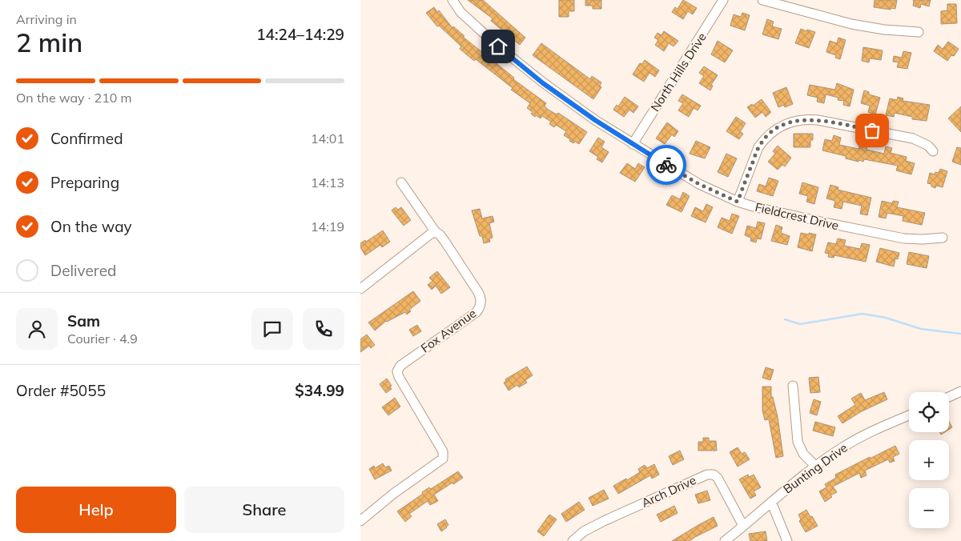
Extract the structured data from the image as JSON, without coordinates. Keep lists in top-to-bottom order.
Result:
{
  "streets": {
    "street": [
      "North Hills Drive",
      "Fieldcrest Drive",
      "Fox Avenue",
      "Bunting Drive",
      "Arch Drive"
    ]
  },
  "crossings": [
    ["North Hills Drive", "Fieldcrest Drive"],
    ["Bunting Drive", "Arch Drive"]
  ],
  "page": {
    "heading": ["2 min", "Arriving in", "14:24–14:29"],
    "panel": [
      "Sam",
      "Courier · 4.9",
      "Order #5055",
      "$34.99"
    ],
    "bar": "On the way · 210 m",
    "list": [
      ["Confirmed", "14:01"],
      ["Preparing", "14:13"],
      ["On the way", "14:19"],
      "Delivered"
    ],
    "map_buttons": ["+", "−"],
    "buttons": ["Help", "Share"]
  }
}
